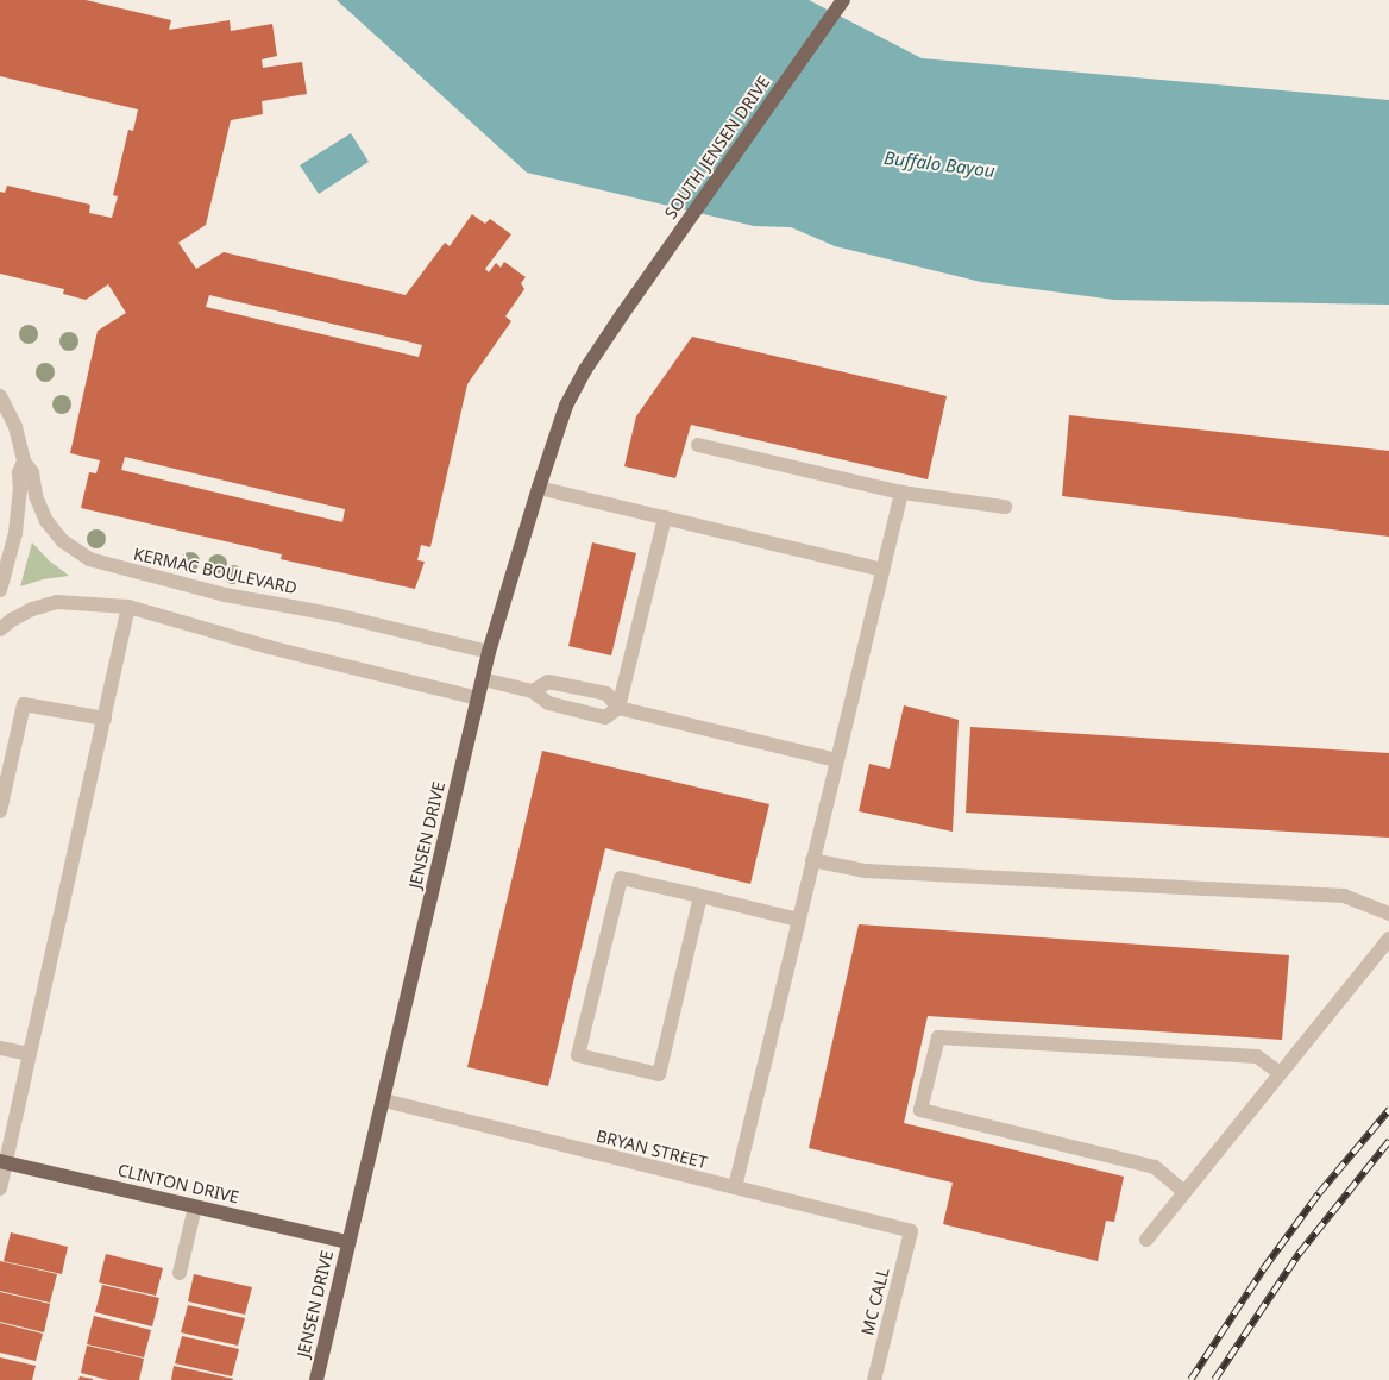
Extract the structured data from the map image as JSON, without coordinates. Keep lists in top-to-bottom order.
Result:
{
  "streets": {
    "main road": ["SOUTH JENSEN DRIVE", "JENSEN DRIVE", "CLINTON DRIVE"],
    "street": ["KERMAC BOULEVARD", "BRYAN STREET", "MC CALL"]
  },
  "crossings": [
    ["SOUTH JENSEN DRIVE", "JENSEN DRIVE"],
    ["KERMAC BOULEVARD", "JENSEN DRIVE"],
    ["JENSEN DRIVE", "BRYAN STREET"],
    ["JENSEN DRIVE", "CLINTON DRIVE"],
    ["BRYAN STREET", "MC CALL"]
  ],
  "water": ["Buffalo Bayou"]
}
